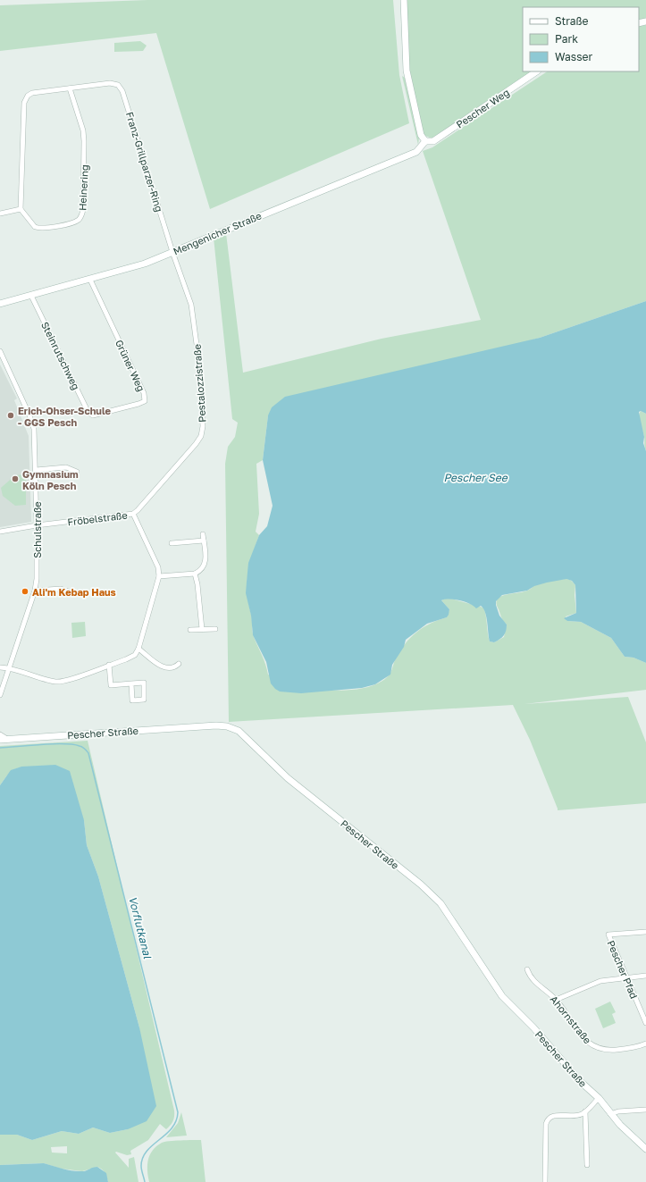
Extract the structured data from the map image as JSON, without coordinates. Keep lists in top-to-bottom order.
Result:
{
  "streets": {
    "street": [
      "Pescher Weg",
      "Franz-Grillparzer-Ring",
      "Heinering",
      "Mengenicher Straße",
      "Steinrutschweg",
      "Grüner Weg",
      "Pestalozzistraße",
      "Fröbelstraße",
      "Schulstraße",
      "Pescher Straße",
      "Pescher Pfad",
      "Ahornstraße"
    ]
  },
  "crossings": [
    ["Pescher Weg", "Mengenicher Straße"],
    ["Franz-Grillparzer-Ring", "Heinering"],
    ["Franz-Grillparzer-Ring", "Mengenicher Straße"],
    ["Franz-Grillparzer-Ring", "Pestalozzistraße"],
    ["Mengenicher Straße", "Steinrutschweg"],
    ["Mengenicher Straße", "Grüner Weg"],
    ["Mengenicher Straße", "Pestalozzistraße"],
    ["Steinrutschweg", "Grüner Weg"],
    ["Pestalozzistraße", "Fröbelstraße"],
    ["Fröbelstraße", "Schulstraße"]
  ],
  "water": ["Pescher See", "Vorflutkanal"],
  "places": ["Erich-Ohser-Schule - GGS Pesch", "Gymnasium Köln Pesch", "Ali'm Kebap Haus"],
  "legend": ["Straße", "Park", "Wasser"]
}
